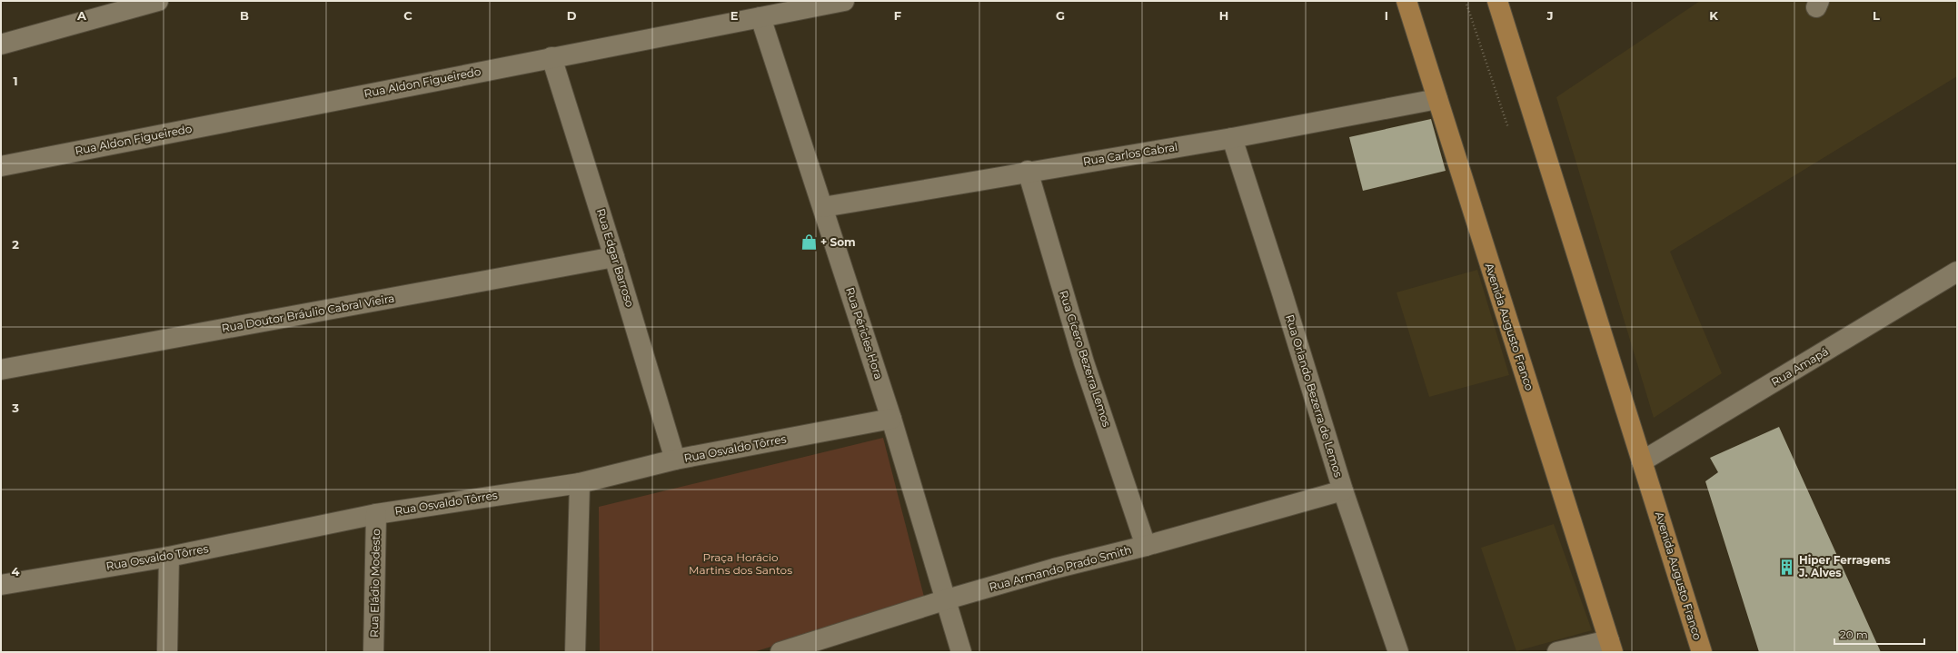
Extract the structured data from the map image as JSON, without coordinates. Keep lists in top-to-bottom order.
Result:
{
  "streets": {
    "main road": ["Avenida Augusto Franco"],
    "street": [
      "Rua Aldon Figueiredo",
      "Rua Carlos Cabral",
      "Rua Edgar Barroso",
      "Rua Doutor Bráulio Cabral Vieira",
      "Rua Péricles Hora",
      "Rua Cícero Bezerra Lemos",
      "Rua Amapá",
      "Rua Orlando Bezerra de Lemos",
      "Rua Osvaldo Tôrres",
      "Rua Armando Prado Smith",
      "Rua Eládio Modesto"
    ]
  },
  "crossings": [
    ["Rua Aldon Figueiredo", "Rua Edgar Barroso"],
    ["Rua Aldon Figueiredo", "Rua Péricles Hora"],
    ["Rua Carlos Cabral", "Avenida Augusto Franco"],
    ["Rua Carlos Cabral", "Rua Péricles Hora"],
    ["Rua Carlos Cabral", "Rua Cícero Bezerra Lemos"],
    ["Rua Carlos Cabral", "Rua Orlando Bezerra de Lemos"],
    ["Rua Edgar Barroso", "Rua Doutor Bráulio Cabral Vieira"],
    ["Rua Edgar Barroso", "Rua Osvaldo Tôrres"],
    ["Avenida Augusto Franco", "Rua Amapá"],
    ["Rua Péricles Hora", "Rua Osvaldo Tôrres"],
    ["Rua Péricles Hora", "Rua Armando Prado Smith"],
    ["Rua Cícero Bezerra Lemos", "Rua Armando Prado Smith"],
    ["Rua Orlando Bezerra de Lemos", "Rua Armando Prado Smith"],
    ["Rua Osvaldo Tôrres", "Rua Eládio Modesto"]
  ],
  "parks": ["Praça Horácio Martins dos Santos"],
  "places": {
    "shop": ["+ Som"],
    "building": ["Hiper Ferragens J. Alves"]
  },
  "scale_bar": "20 m",
  "grid": {
    "columns": [
      "A",
      "B",
      "C",
      "D",
      "E",
      "F",
      "G",
      "H",
      "I",
      "J",
      "K",
      "L"
    ],
    "rows": [
      "1",
      "2",
      "3",
      "4"
    ]
  }
}
